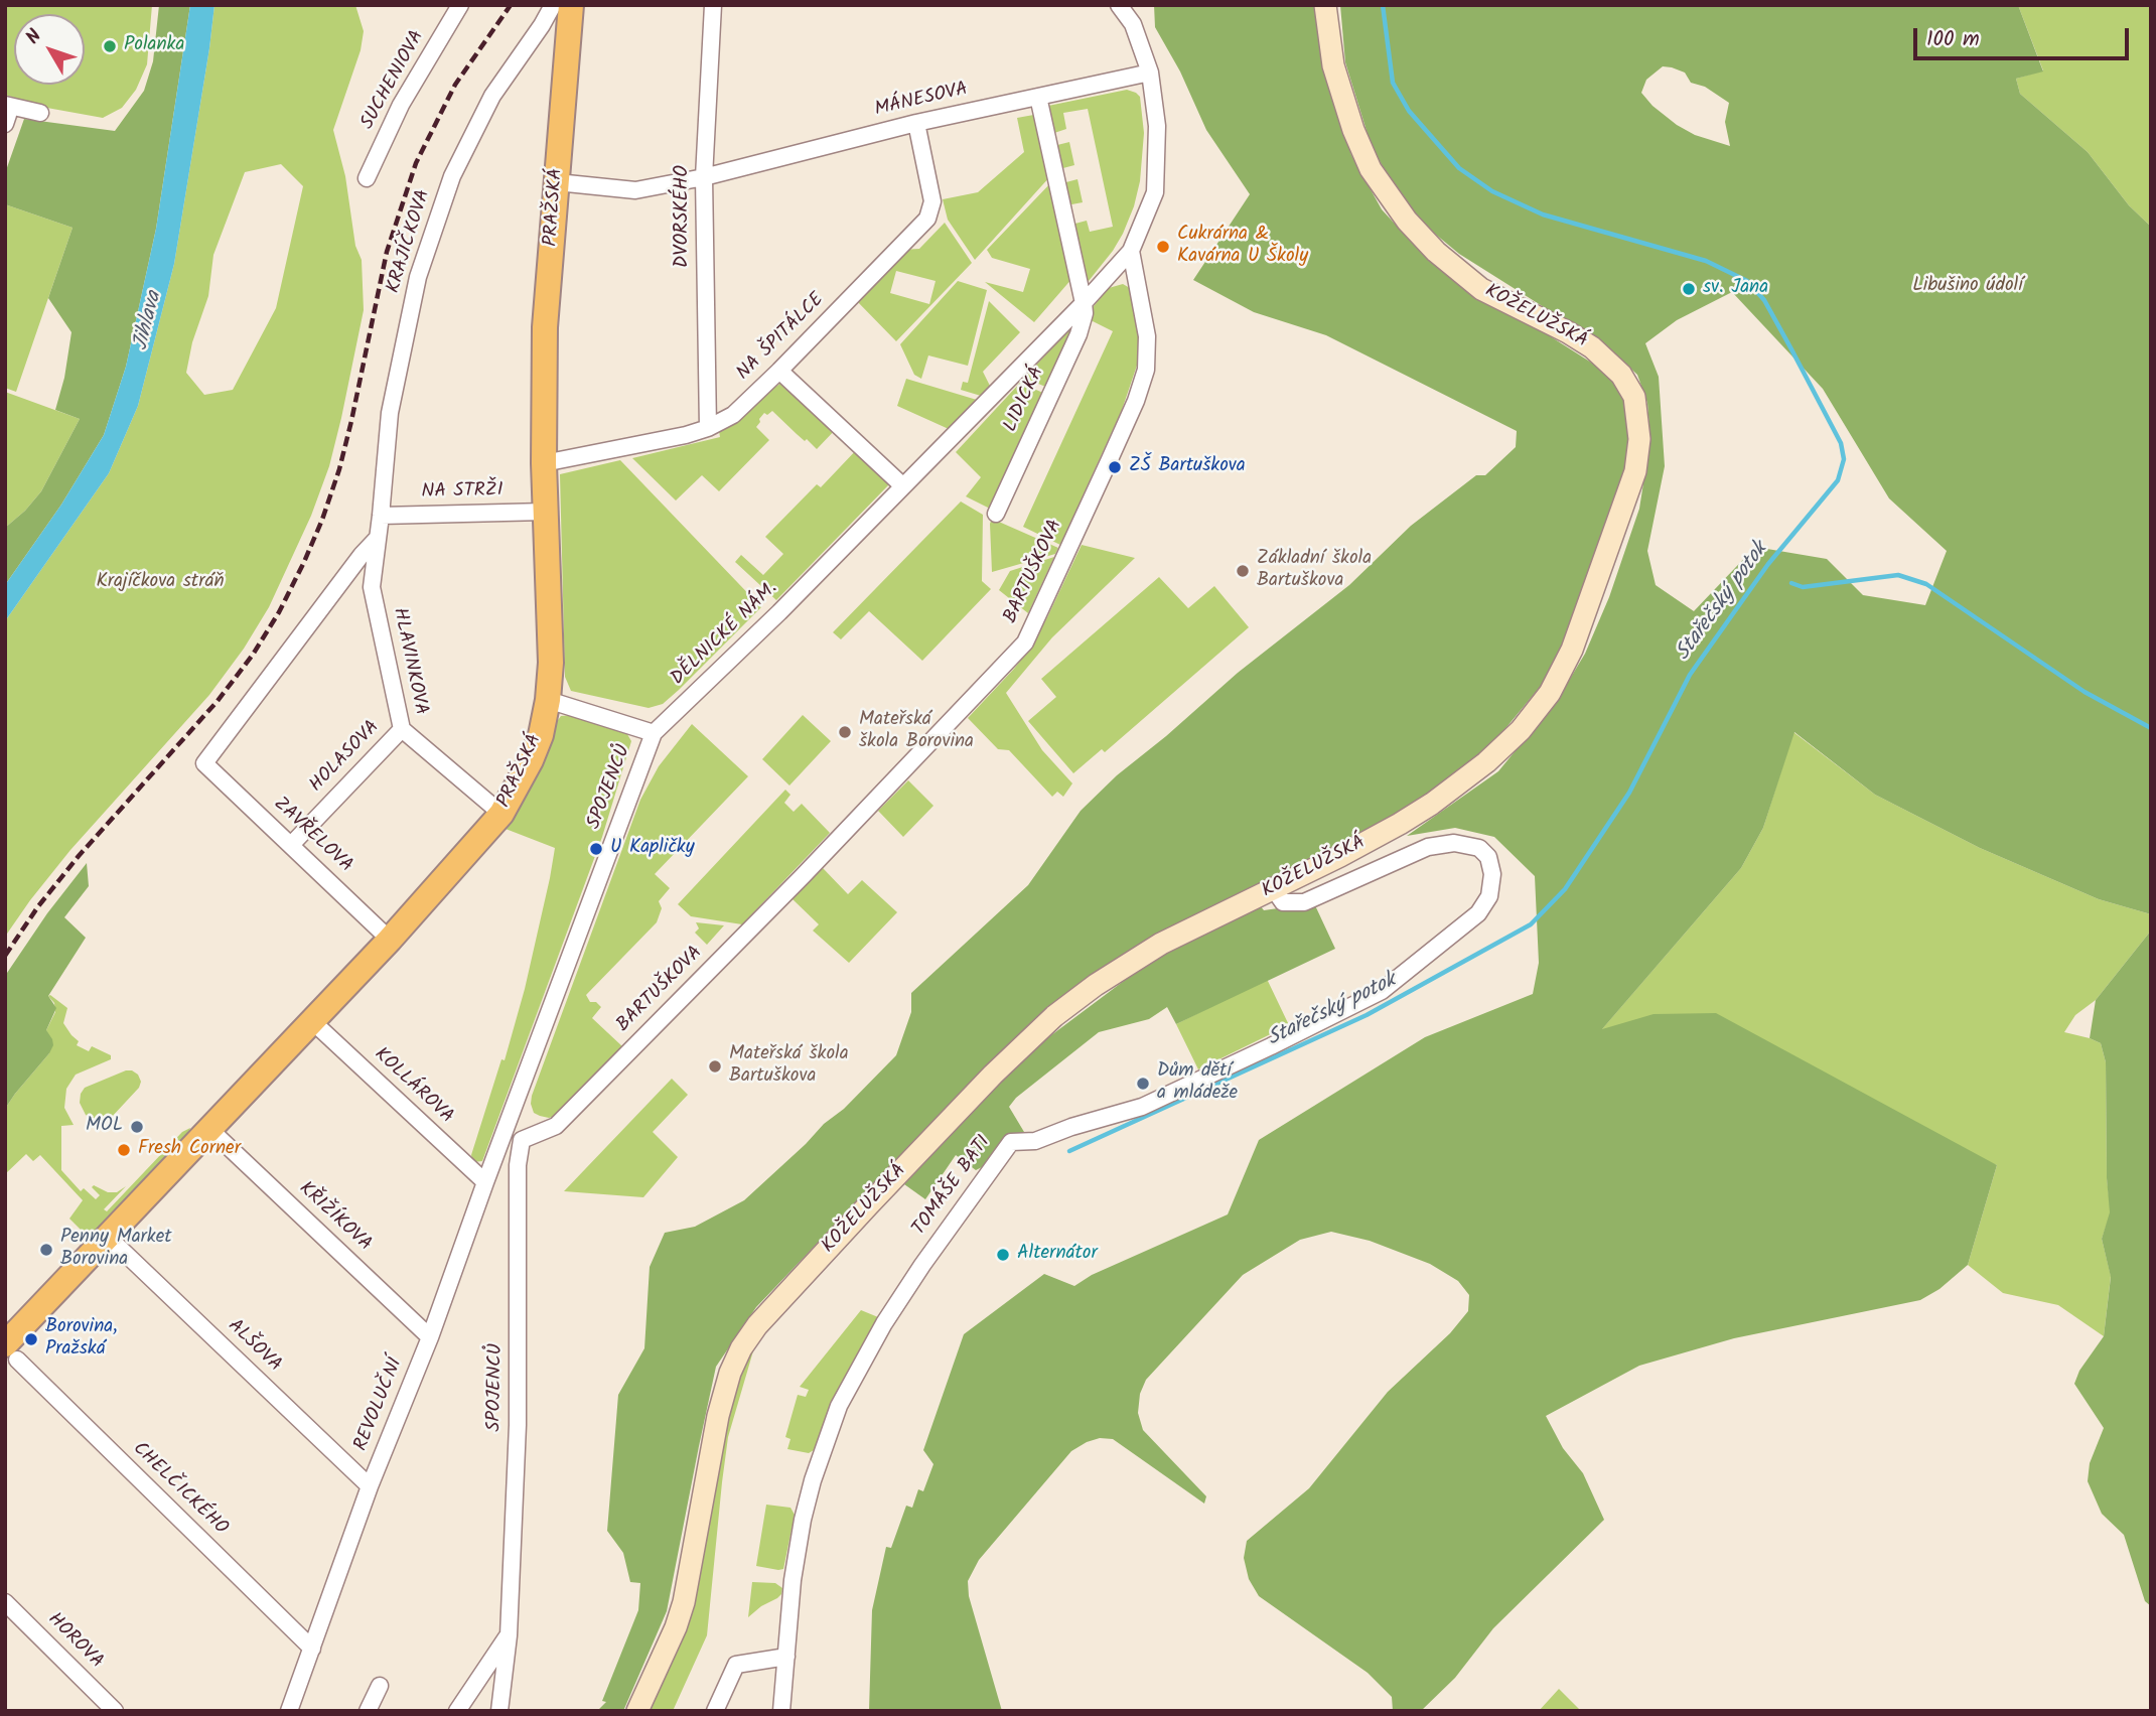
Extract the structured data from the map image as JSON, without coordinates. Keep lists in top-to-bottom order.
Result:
{
  "streets": {
    "main road": ["PRAŽSKÁ", "KOŽELUŽSKÁ"],
    "street": [
      "SUCHENIOVA",
      "MÁNESOVA",
      "DVORSKÉHO",
      "KRAJÍČKOVA",
      "NA ŠPITÁLCE",
      "LIDICKÁ",
      "NA STRŽI",
      "BARTUŠKOVA",
      "DĚLNICKÉ NÁM.",
      "HLAVINKOVA",
      "HOLASOVA",
      "SPOJENCŮ",
      "ZAVŘELOVA",
      "KOLLÁROVA",
      "TOMÁŠE BATI",
      "KŘIŽÍKOVA",
      "ALŠOVA",
      "REVOLUČNÍ",
      "CHELČICKÉHO",
      "HOROVA"
    ]
  },
  "crossings": [
    ["MÁNESOVA", "PRAŽSKÁ"],
    ["MÁNESOVA", "DVORSKÉHO"],
    ["MÁNESOVA", "NA ŠPITÁLCE"],
    ["MÁNESOVA", "LIDICKÁ"],
    ["PRAŽSKÁ", "NA ŠPITÁLCE"],
    ["PRAŽSKÁ", "NA STRŽI"],
    ["PRAŽSKÁ", "HLAVINKOVA"],
    ["PRAŽSKÁ", "ZAVŘELOVA"],
    ["PRAŽSKÁ", "KOLLÁROVA"],
    ["PRAŽSKÁ", "KŘIŽÍKOVA"],
    ["PRAŽSKÁ", "ALŠOVA"],
    ["PRAŽSKÁ", "CHELČICKÉHO"],
    ["DVORSKÉHO", "NA ŠPITÁLCE"],
    ["KRAJÍČKOVA", "NA STRŽI"],
    ["KRAJÍČKOVA", "HLAVINKOVA"],
    ["KOŽELUŽSKÁ", "TOMÁŠE BATI"],
    ["LIDICKÁ", "DĚLNICKÉ NÁM."],
    ["NA STRŽI", "HLAVINKOVA"],
    ["BARTUŠKOVA", "SPOJENCŮ"],
    ["DĚLNICKÉ NÁM.", "SPOJENCŮ"],
    ["HLAVINKOVA", "HOLASOVA"],
    ["HLAVINKOVA", "ZAVŘELOVA"],
    ["HOLASOVA", "ZAVŘELOVA"],
    ["SPOJENCŮ", "REVOLUČNÍ"],
    ["KOLLÁROVA", "REVOLUČNÍ"],
    ["KŘIŽÍKOVA", "REVOLUČNÍ"],
    ["ALŠOVA", "REVOLUČNÍ"],
    ["REVOLUČNÍ", "CHELČICKÉHO"]
  ],
  "water": ["Jihlava", "Stařečský potok"],
  "parks": ["Libušino údolí", "Krajíčkova stráň"],
  "places": [
    "Polanka",
    "Cukrárna & Kavárna U Školy",
    "sv. Jana",
    "ZŠ Bartuškova",
    "Základní škola Bartuškova",
    "Mateřská škola Borovina",
    "U Kapličky",
    "Mateřská škola Bartuškova",
    "Dům dětí a mládeže",
    "MOL",
    "Fresh Corner",
    "Penny Market Borovina",
    "Alternátor",
    "Borovina, Pražská"
  ],
  "scale_bar": "100 m",
  "north": "top left"
}
